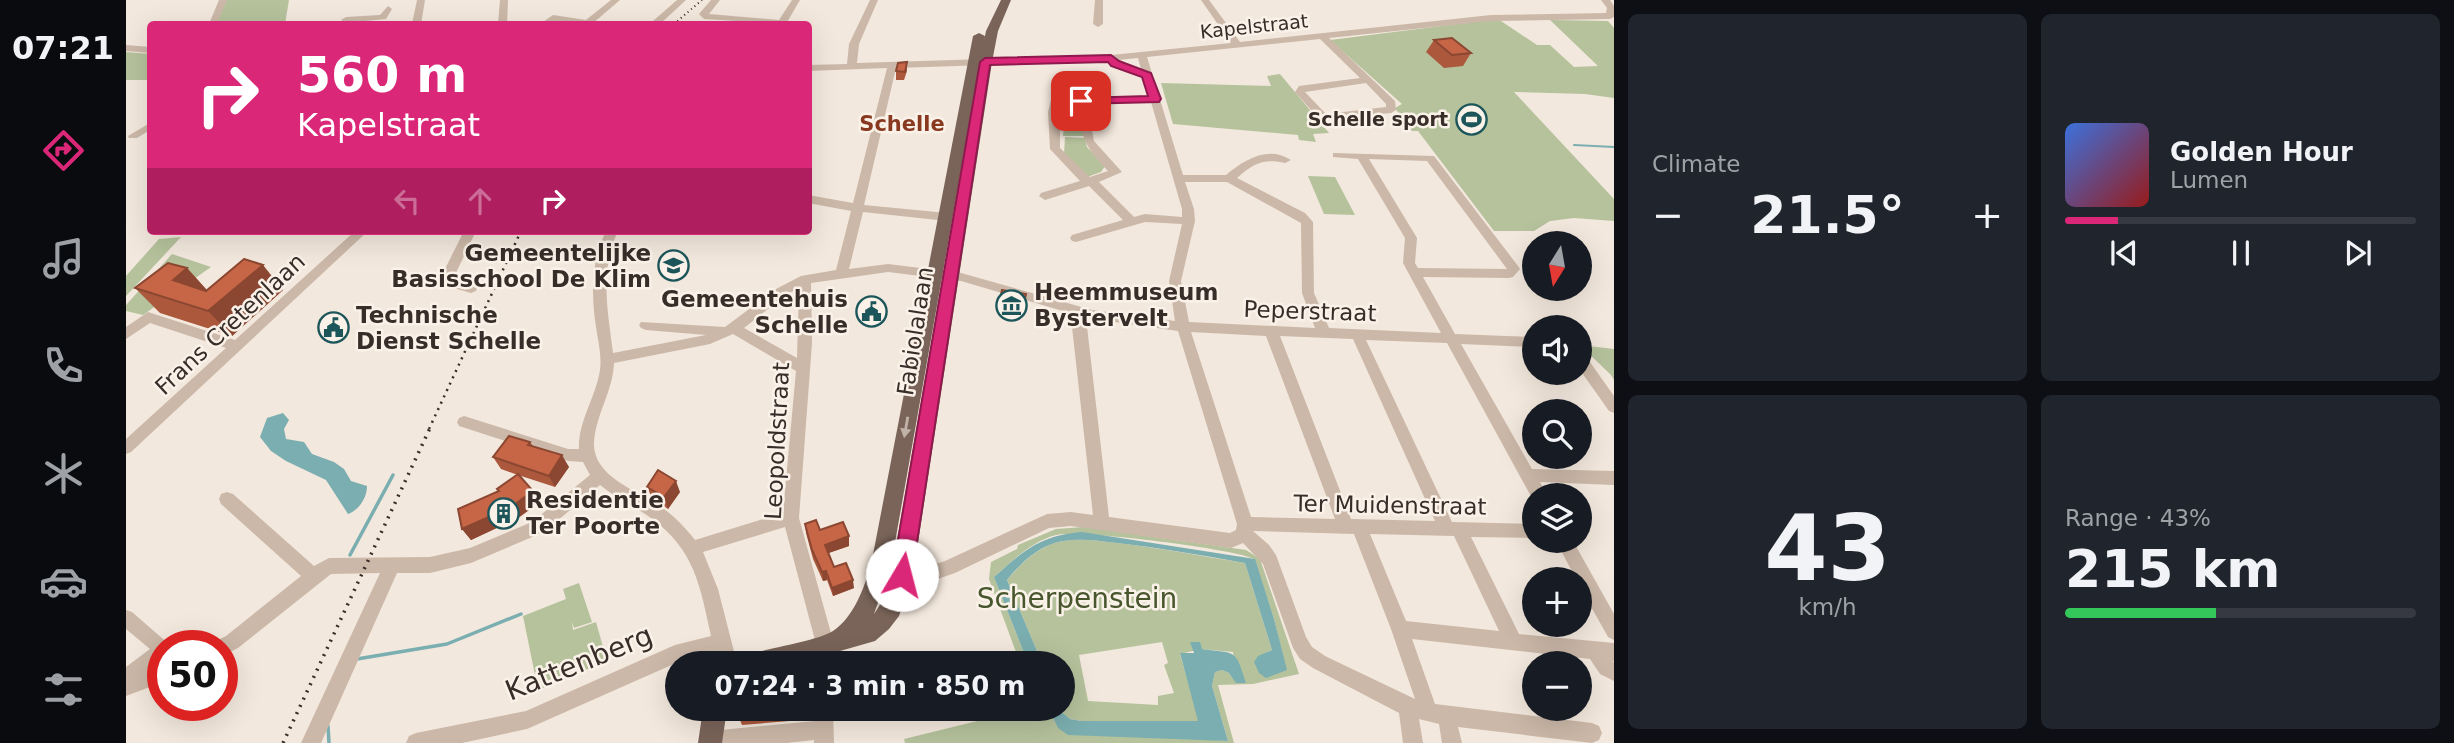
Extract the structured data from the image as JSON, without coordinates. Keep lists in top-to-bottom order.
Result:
{
  "streets": {
    "main road": ["Fabiolalaan"],
    "street": [
      "Kapelstraat",
      "Peperstraat",
      "Frans Cretenlaan",
      "Leopoldstraat",
      "Ter Muidenstraat",
      "Kattenberg"
    ]
  },
  "crossings": [
    ["Kapelstraat", "Fabiolalaan"],
    ["Peperstraat", "Fabiolalaan"],
    ["Peperstraat", "Leopoldstraat"],
    ["Fabiolalaan", "Leopoldstraat"],
    ["Fabiolalaan", "Ter Muidenstraat"]
  ],
  "districts": ["Schelle"],
  "parks": ["Scherpenstein"],
  "places": {
    "sports": ["Schelle sport"],
    "school or university": ["Gemeentelijke Basisschool De Klim"],
    "museum": ["Heemmuseum Bystervelt"],
    "public building": ["Gemeentehuis Schelle", "Technische Dienst Schelle"],
    "building": ["Residentie Ter Poorte"]
  },
  "north": "bottom",
  "page": {
    "tabs": "07:21",
    "tile": [
      "Climate",
      ["43", "km/h"],
      ["Range · 43%", "215 km"]
    ],
    "turn": ["560 m", "Kapelstraat"],
    "song": ["Golden Hour", "Lumen"],
    "heat": ["−", "21.5°", "+"],
    "map_buttons": ["+", "−"],
    "limit": "50",
    "trip": "07:24 · 3 min · 850 m"
  }
}
